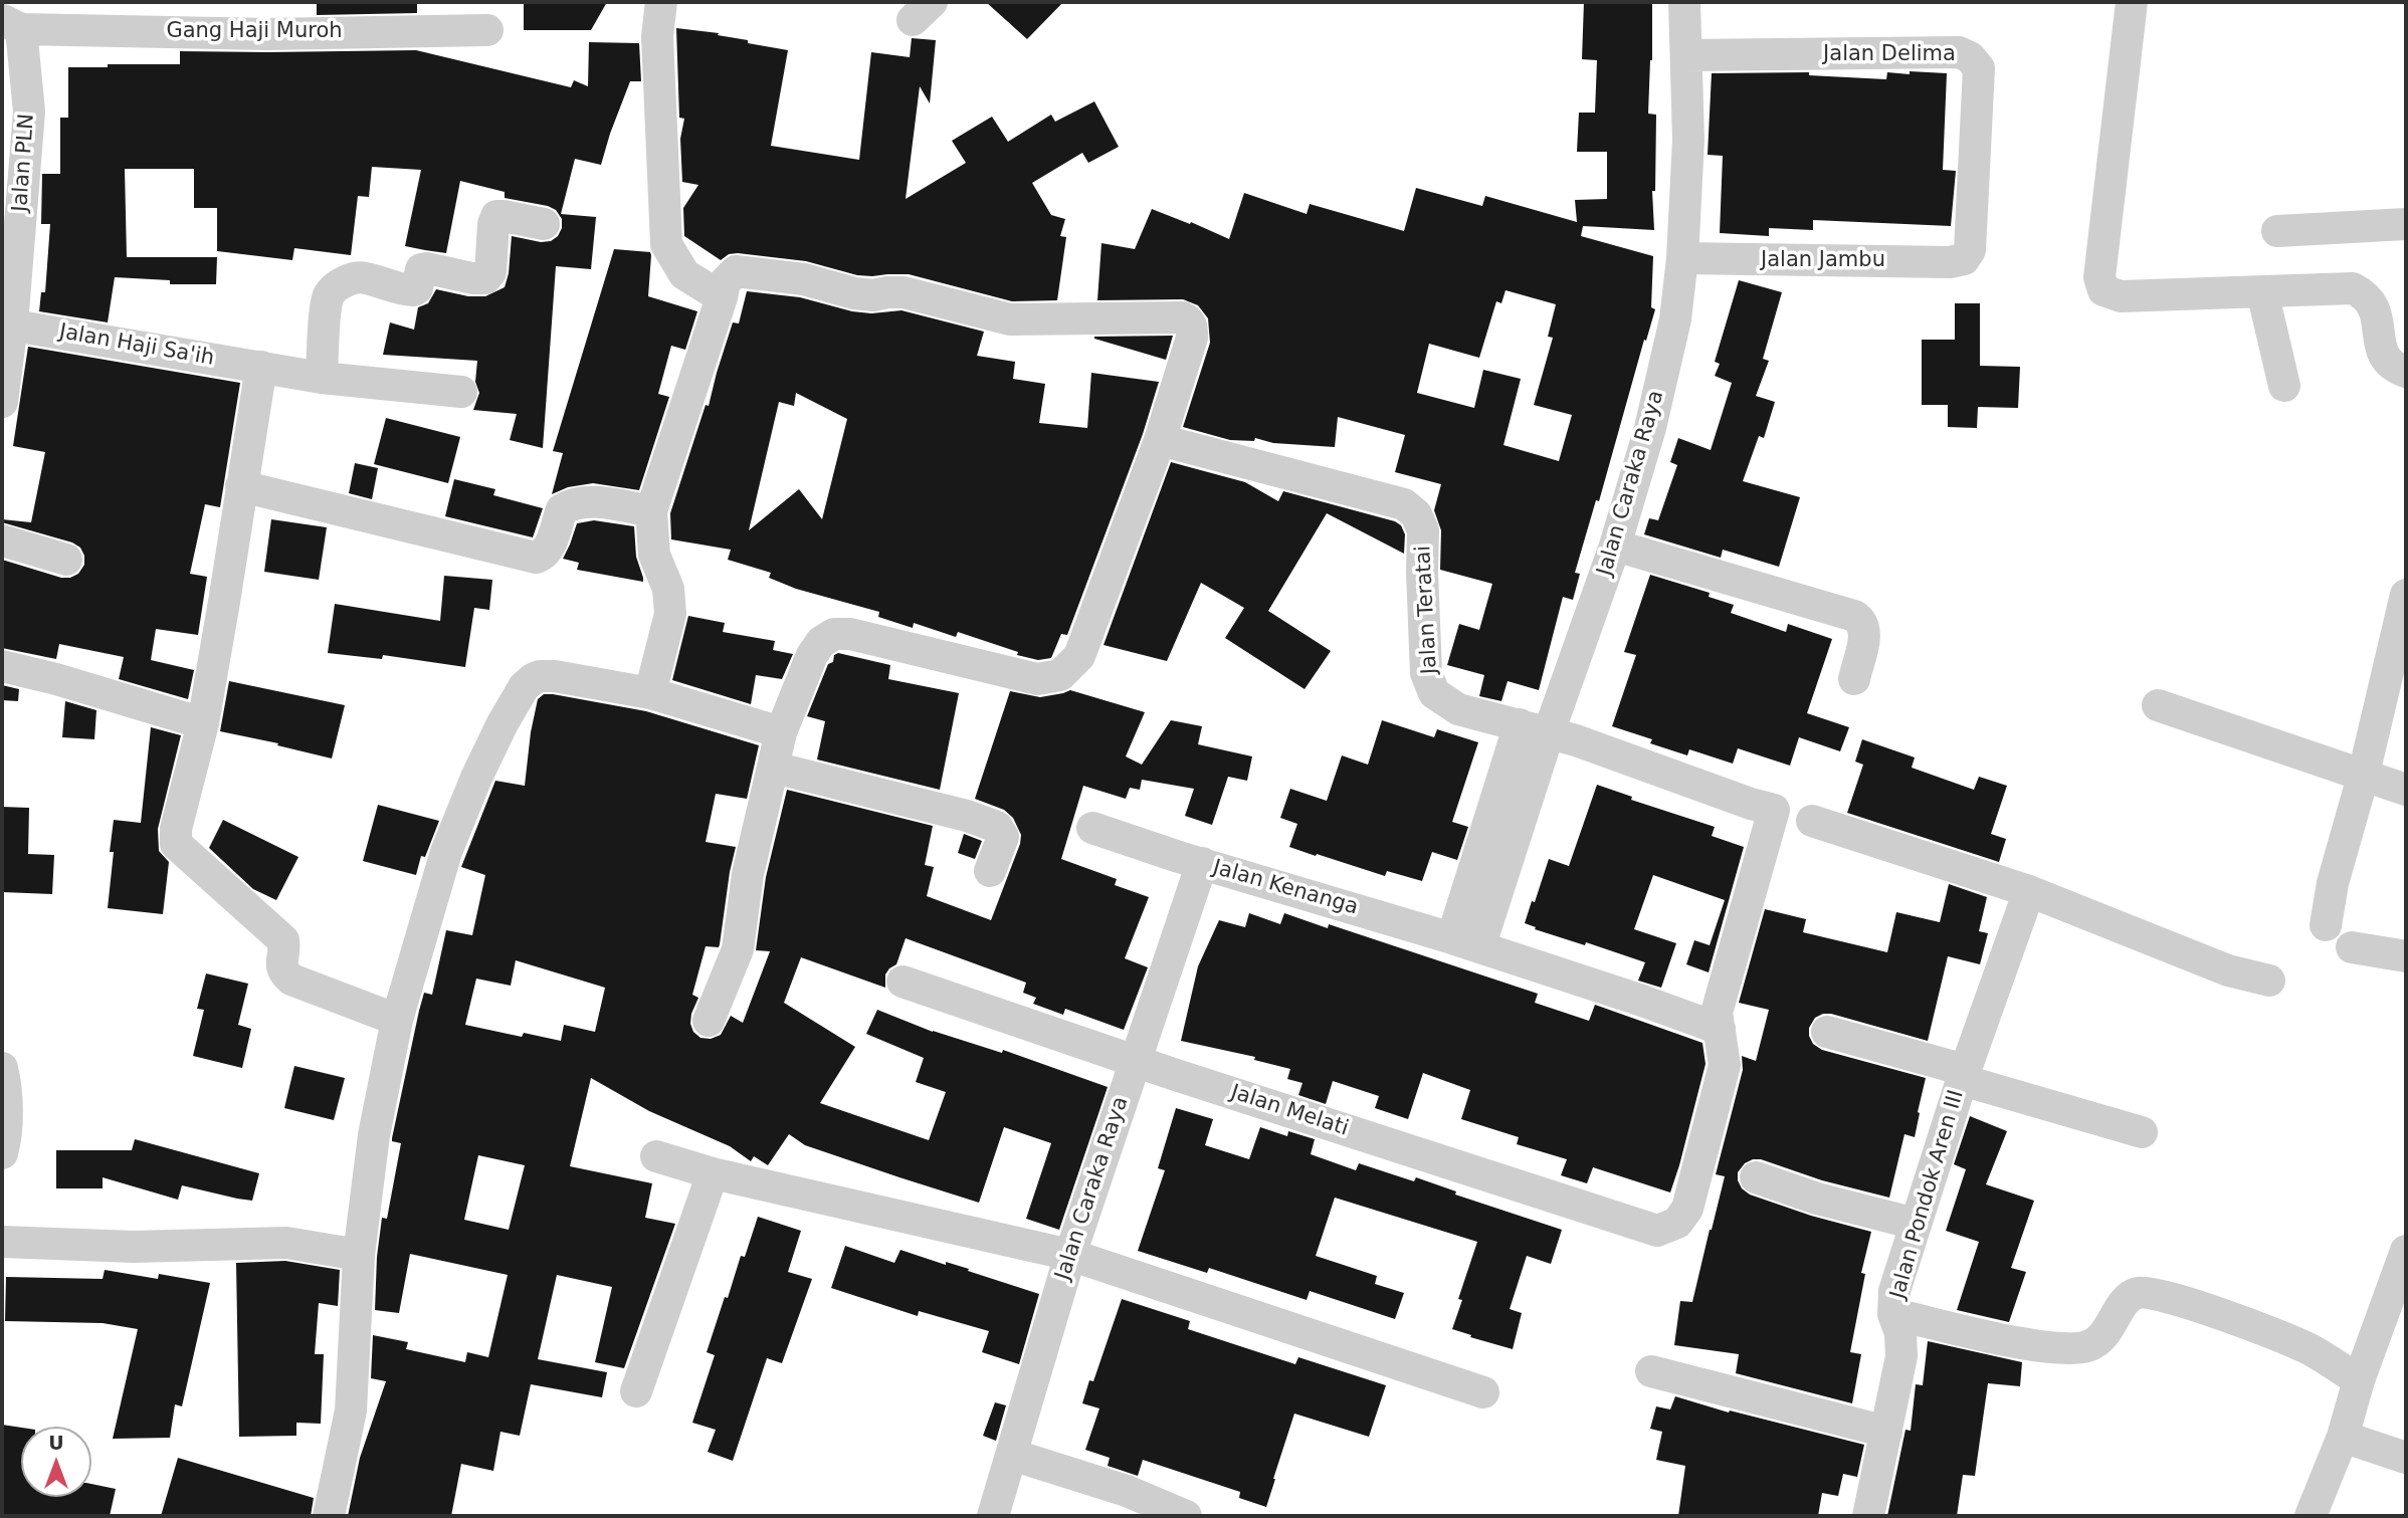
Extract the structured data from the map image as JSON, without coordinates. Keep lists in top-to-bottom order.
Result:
{
  "streets": {
    "street": [
      "Gang Haji Muroh",
      "Jalan Delima",
      "Jalan PLN",
      "Jalan Jambu",
      "Jalan Haji Sa'ih",
      "Jalan Caraka Raya",
      "Jalan Teratai",
      "Jalan Kenanga",
      "Jalan Melati",
      "Jalan Pondok Aren III"
    ]
  },
  "crossings": [
    ["Gang Haji Muroh", "Jalan PLN"],
    ["Jalan Delima", "Jalan Jambu"],
    ["Jalan Delima", "Jalan Caraka Raya"],
    ["Jalan PLN", "Jalan Haji Sa'ih"],
    ["Jalan Jambu", "Jalan Caraka Raya"],
    ["Jalan Caraka Raya", "Jalan Teratai"],
    ["Jalan Caraka Raya", "Jalan Kenanga"],
    ["Jalan Caraka Raya", "Jalan Melati"],
    ["Jalan Teratai", "Jalan Kenanga"],
    ["Jalan Teratai", "Jalan Melati"],
    ["Jalan Kenanga", "Jalan Melati"]
  ],
  "north": "top"
}
